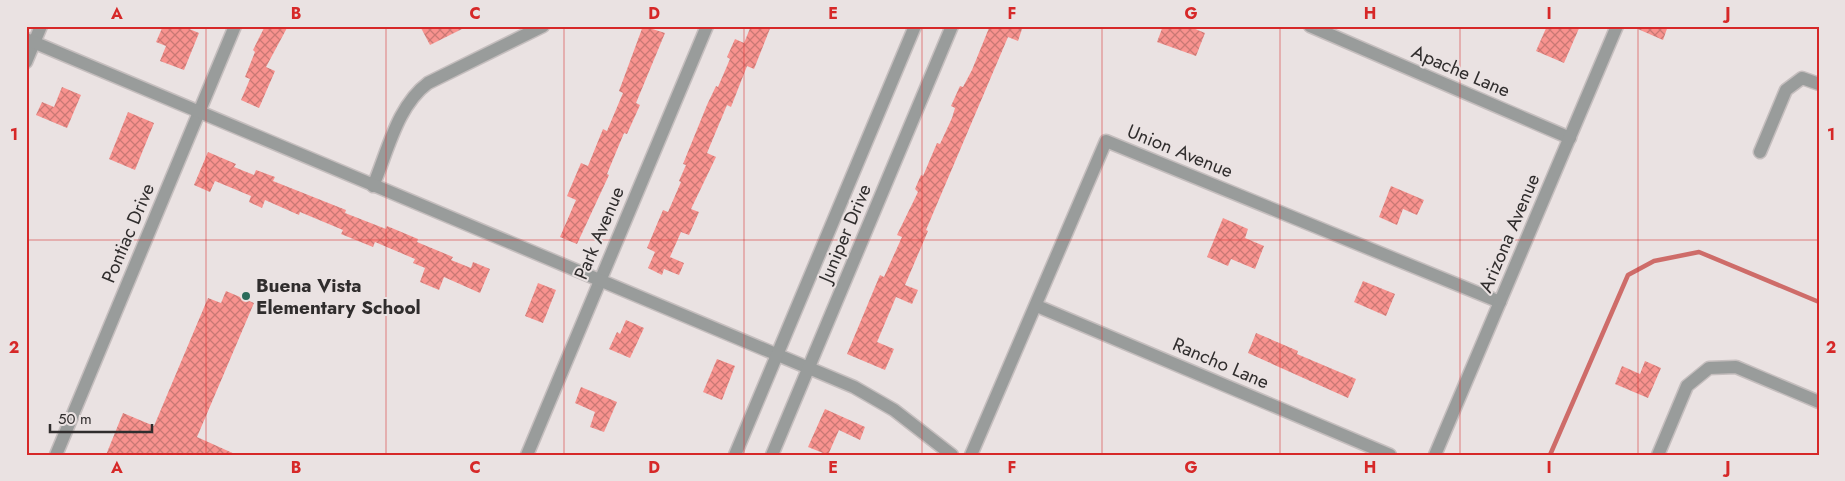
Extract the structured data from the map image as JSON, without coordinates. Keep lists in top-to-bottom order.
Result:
{
  "streets": {
    "street": [
      "Apache Lane",
      "Union Avenue",
      "Pontiac Drive",
      "Park Avenue",
      "Juniper Drive",
      "Arizona Avenue",
      "Rancho Lane"
    ]
  },
  "crossings": [
    ["Apache Lane", "Arizona Avenue"],
    ["Union Avenue", "Arizona Avenue"],
    ["Union Avenue", "Rancho Lane"]
  ],
  "places": ["Buena Vista Elementary School"],
  "scale_bar": "50 m",
  "grid": {
    "columns": [
      "A",
      "B",
      "C",
      "D",
      "E",
      "F",
      "G",
      "H",
      "I",
      "J"
    ],
    "rows": ["1", "2"]
  }
}
